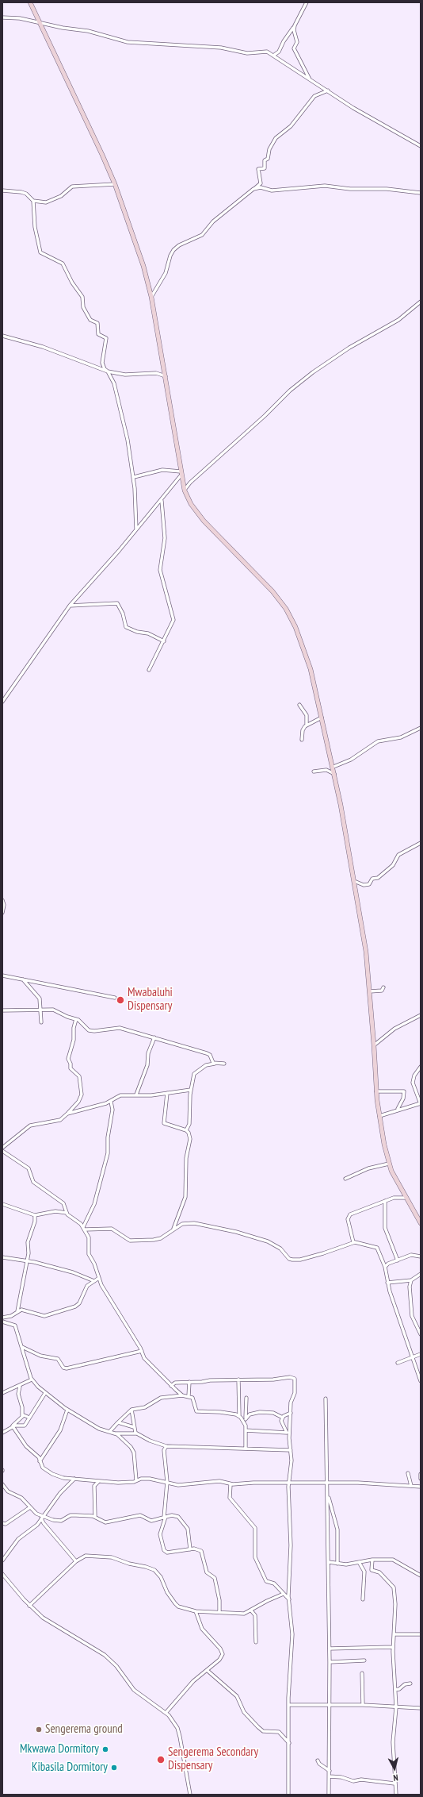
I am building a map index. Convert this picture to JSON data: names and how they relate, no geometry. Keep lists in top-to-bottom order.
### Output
{
  "places": [
    "Mwabaluhi Dispensary",
    "Sengerema ground",
    "Mkwawa Dormitory",
    "Sengerema Secondary Dispensary",
    "Kibasila Dormitory"
  ],
  "north": "bottom"
}
